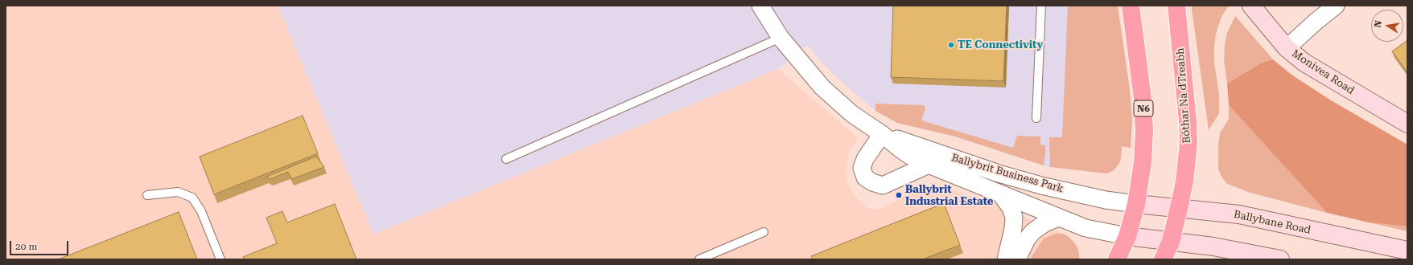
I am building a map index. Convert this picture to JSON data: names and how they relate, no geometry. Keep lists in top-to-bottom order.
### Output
{
  "streets": {
    "highway": ["Bóthar Na dTreabh", "N6"],
    "main road": ["Monivea Road", "Ballybane Road"],
    "street": ["Ballybrit Business Park"]
  },
  "crossings": [
    ["Bóthar Na dTreabh", "Ballybane Road"],
    ["N6", "Ballybrit Business Park"],
    ["N6", "Ballybane Road"],
    ["Ballybrit Business Park", "Ballybane Road"]
  ],
  "places": ["TE Connectivity", "Ballybrit Industrial Estate"],
  "scale_bar": "20 m",
  "north": "left"
}
